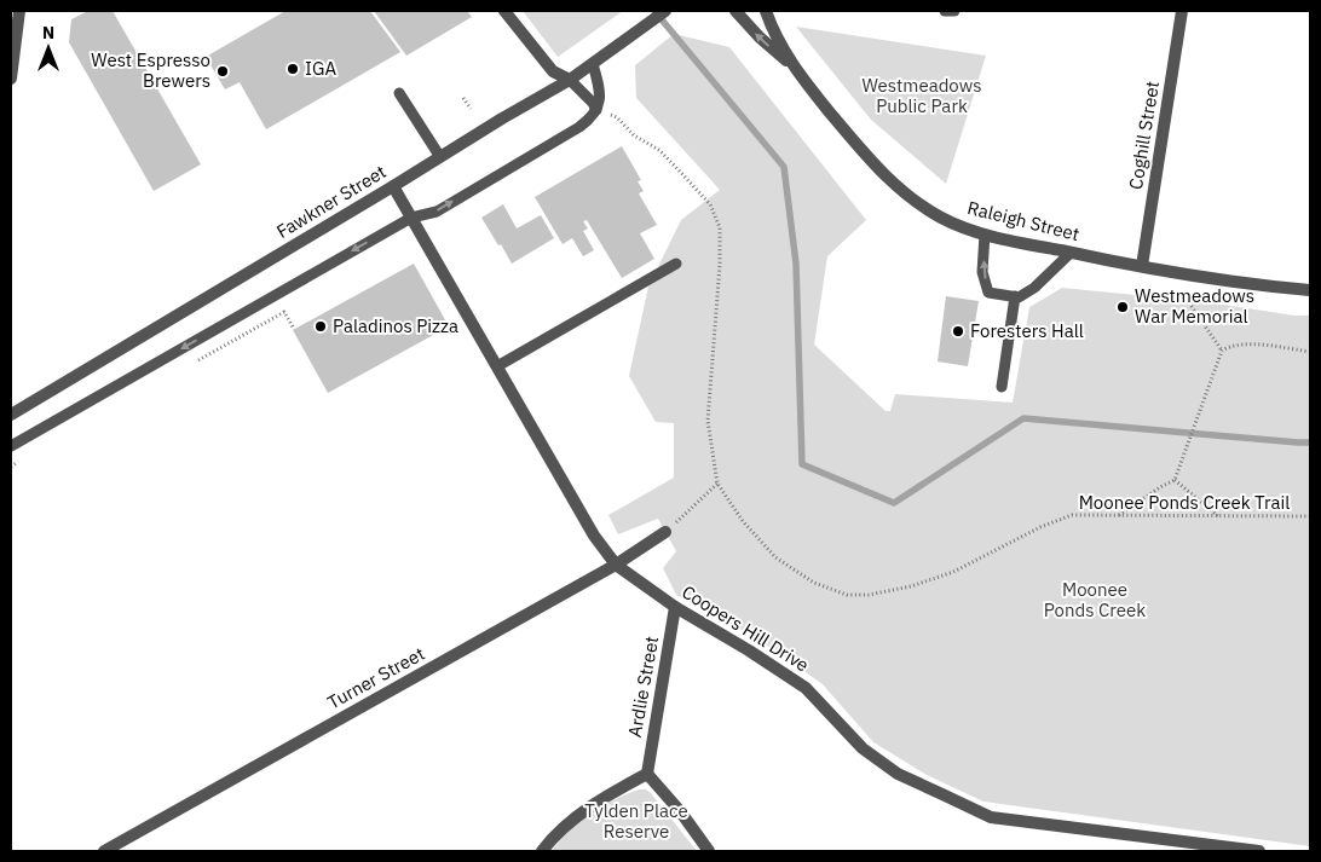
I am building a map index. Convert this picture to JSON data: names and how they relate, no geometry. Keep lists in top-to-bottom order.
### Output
{
  "streets": {
    "street": [
      "Coghill Street",
      "Fawkner Street",
      "Raleigh Street",
      "Coopers Hill Drive",
      "Turner Street",
      "Ardlie Street"
    ],
    "path": ["Moonee Ponds Creek Trail"]
  },
  "crossings": [
    ["Coghill Street", "Raleigh Street"],
    ["Fawkner Street", "Coopers Hill Drive"],
    ["Coopers Hill Drive", "Turner Street"],
    ["Coopers Hill Drive", "Ardlie Street"]
  ],
  "parks": ["Westmeadows Public Park", "Moonee Ponds Creek", "Tylden Place Reserve"],
  "places": [
    "IGA",
    "West Espresso Brewers",
    "Westmeadows War Memorial",
    "Paladinos Pizza",
    "Foresters Hall"
  ],
  "north": "top"
}
